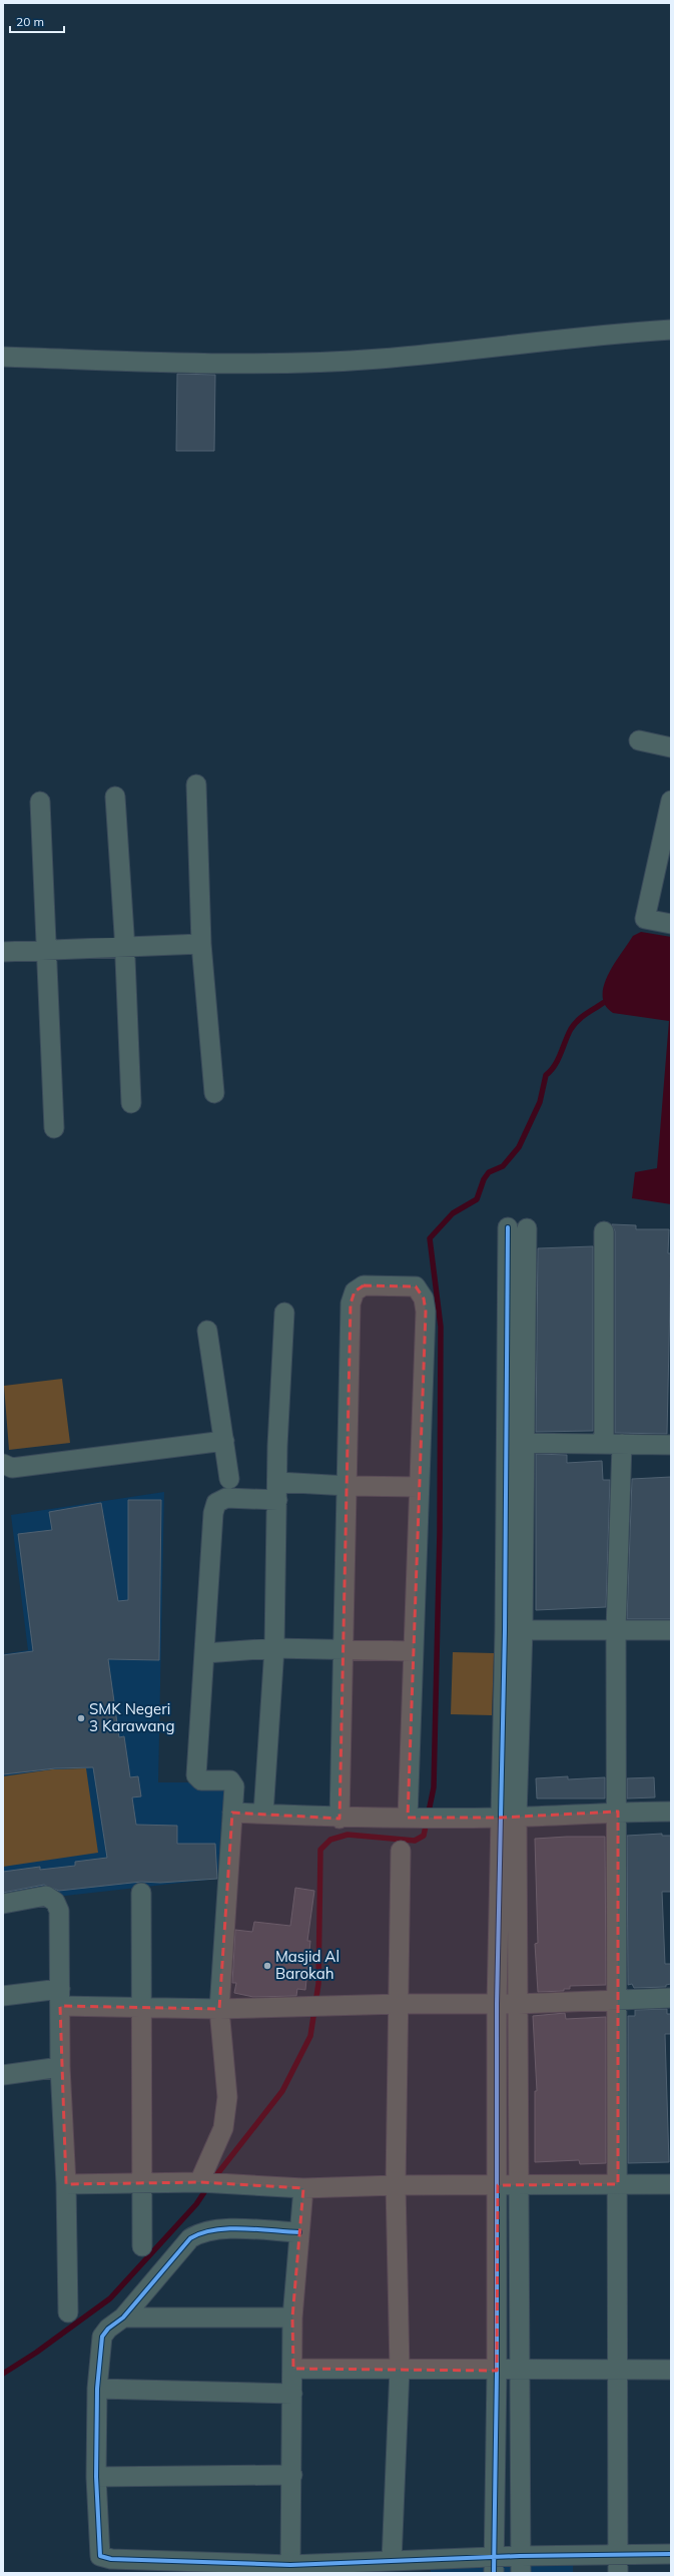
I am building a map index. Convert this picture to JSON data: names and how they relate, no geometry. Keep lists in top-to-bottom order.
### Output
{
  "places": ["SMK Negeri 3 Karawang", "Masjid Al Barokah"],
  "scale_bar": "20 m"
}
